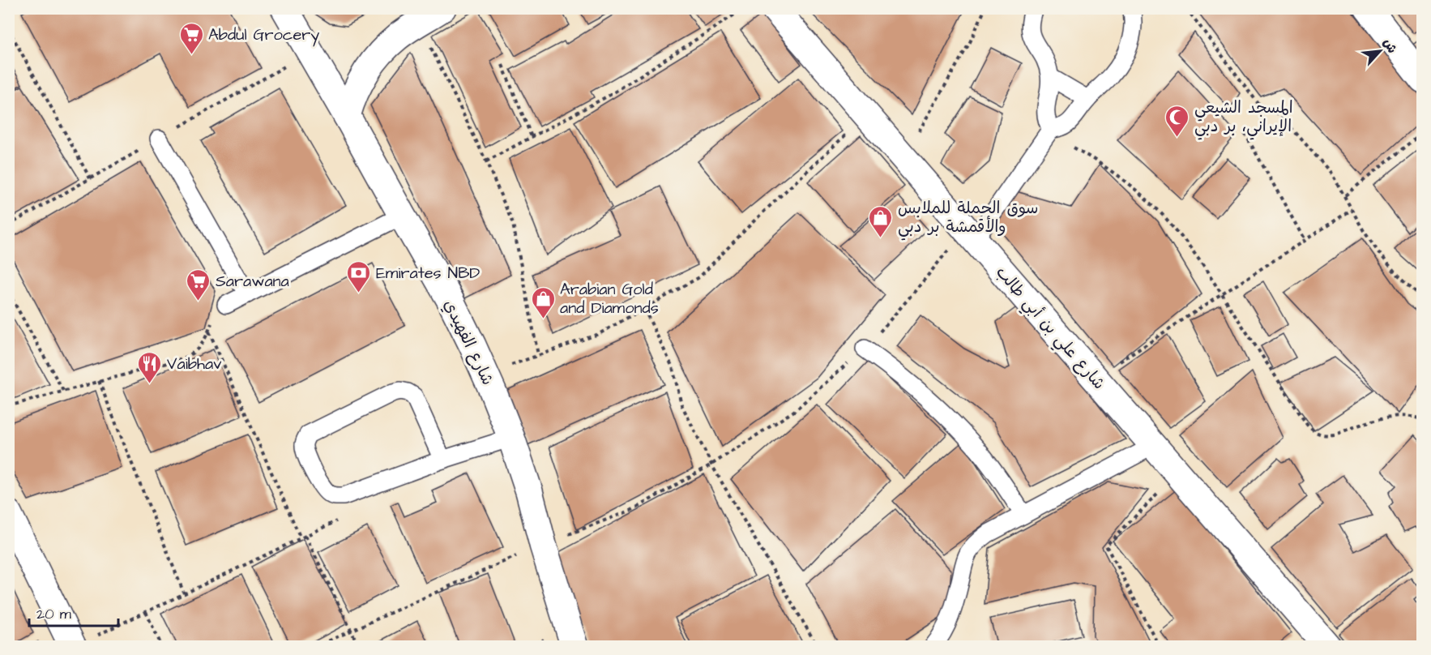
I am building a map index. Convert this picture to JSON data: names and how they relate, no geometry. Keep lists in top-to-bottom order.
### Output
{
  "streets": {
    "street": ["شارع علي بن أبي طالب", "شارع الفهيدي"]
  },
  "places": {
    "supermarket": ["Abdul Grocery", "Sarawana"],
    "mosque": ["المسجد الشيعي الإيراني، بر دبي"],
    "shop": ["سوق الجملة للملابس والأقمشة بر دبي", "Arabian Gold and Diamonds"],
    "bank": ["Emirates NBD"],
    "restaurant": ["Vaibhav"]
  },
  "scale_bar": "20 m",
  "north": "top right"
}
